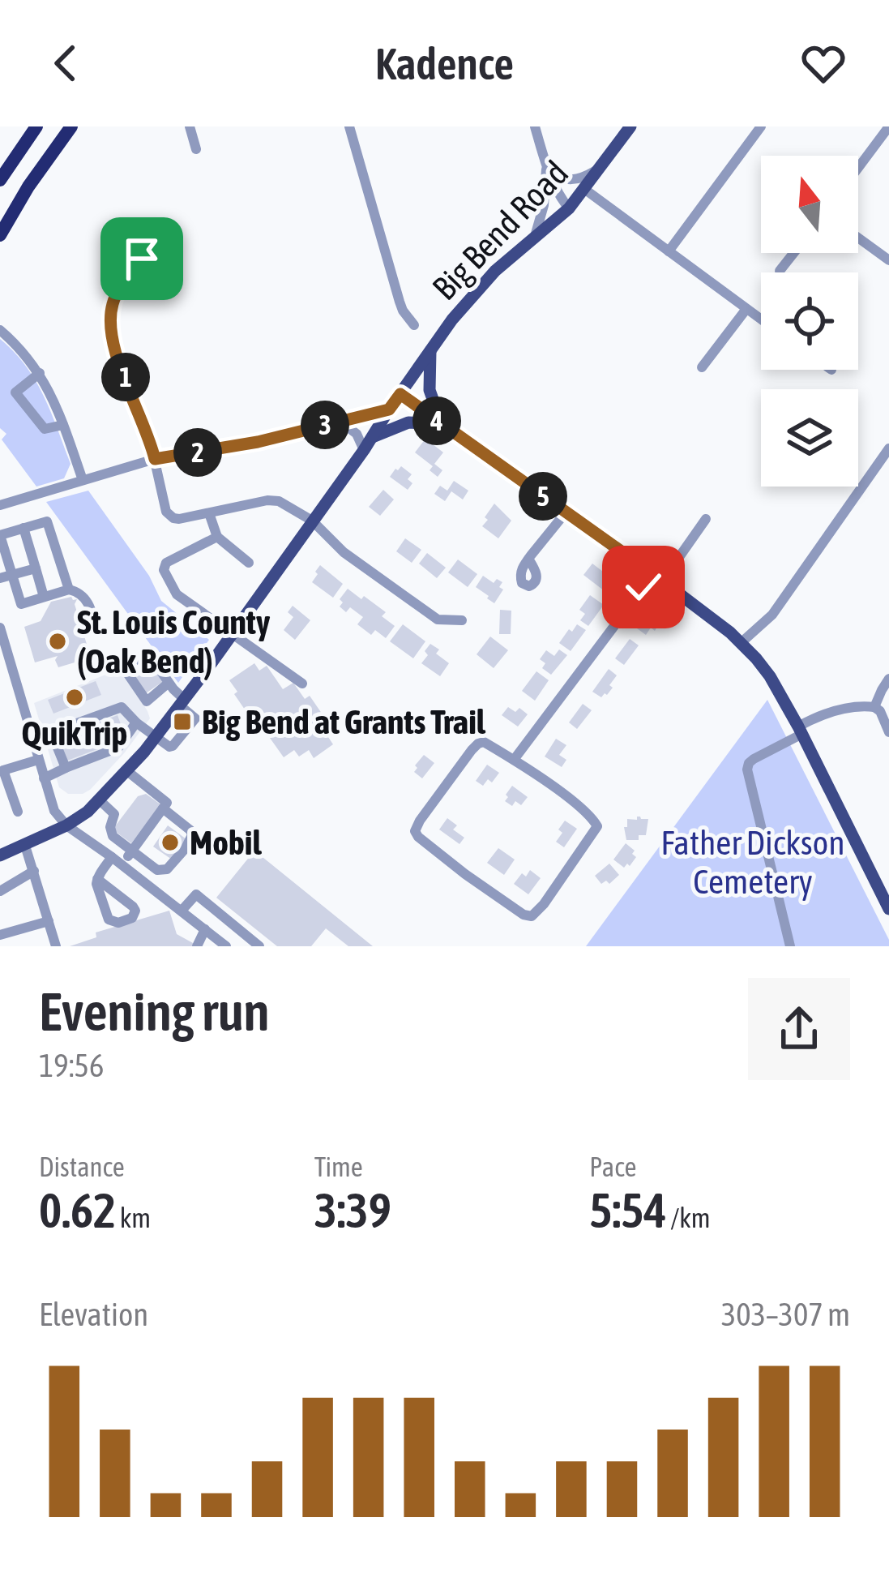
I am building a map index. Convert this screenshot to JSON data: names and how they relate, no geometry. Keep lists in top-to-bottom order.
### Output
{
  "streets": {
    "main road": ["Big Bend Road"]
  },
  "parks": ["Father Dickson Cemetery"],
  "places": {
    "other": ["St. Louis County (Oak Bend)", "QuikTrip", "Mobil"],
    "transit": ["Big Bend at Grants Trail"]
  },
  "north": "top",
  "page": {
    "header": "Kadence",
    "pins": [
      "1",
      "4",
      "3",
      "2",
      "5"
    ],
    "heading": ["Evening run", "19:56"],
    "stats": [
      ["Distance", "0.62 km"],
      ["Time", "3:39"],
      ["Pace", "5:54 /km"]
    ],
    "chart": ["Elevation", "303–307 m"]
  }
}
